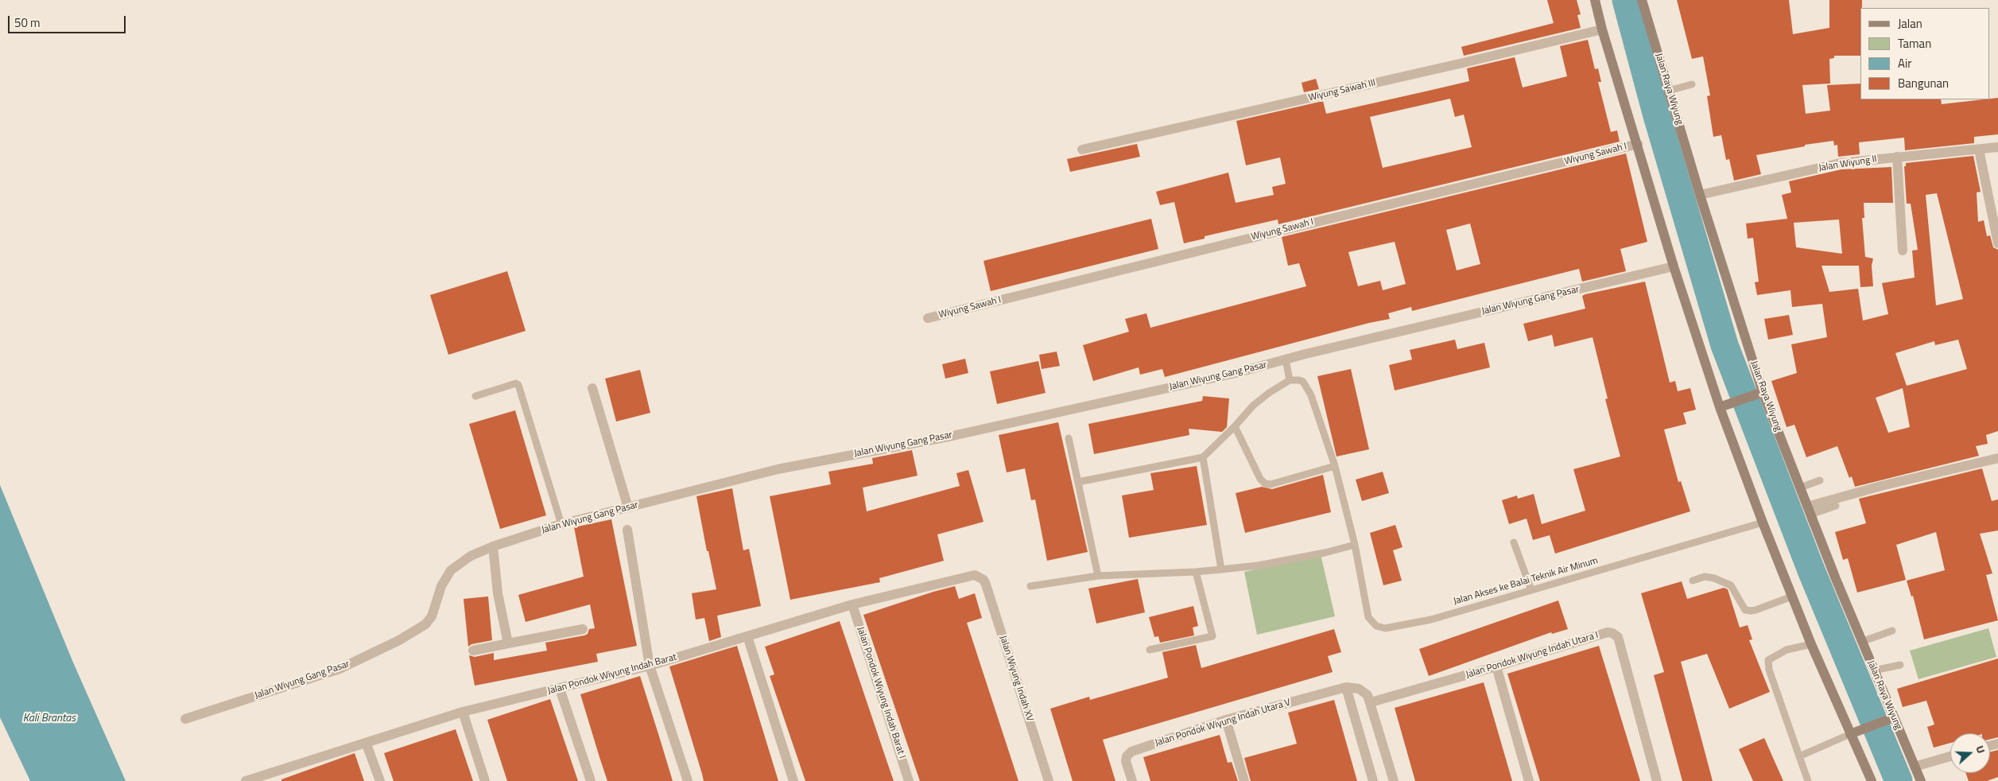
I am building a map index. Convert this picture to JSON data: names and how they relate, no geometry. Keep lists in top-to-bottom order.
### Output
{
  "streets": {
    "main road": ["Jalan Raya Wiyung"],
    "street": [
      "Wiyung Sawah III",
      "Wiyung Sawah I",
      "Jalan Wiyung II",
      "Jalan Wiyung Gang Pasar",
      "Jalan Pondok Wiyung Indah Utara I",
      "Jalan Pondok Wiyung Indah Barat",
      "Jalan Wiyung Indah XV",
      "Jalan Pondok Wiyung Indah Barat I",
      "Jalan Pondok Wiyung Indah Utara V"
    ],
    "lane": ["Jalan Akses ke Balai Teknik Air Minum"]
  },
  "crossings": [
    ["Jalan Raya Wiyung", "Jalan Wiyung II"],
    ["Jalan Pondok Wiyung Indah Barat", "Jalan Wiyung Indah XV"],
    ["Jalan Pondok Wiyung Indah Barat", "Jalan Pondok Wiyung Indah Barat I"]
  ],
  "water": ["Kali Brantas"],
  "legend": [
    "Jalan",
    "Taman",
    "Air",
    "Bangunan"
  ],
  "scale_bar": "50 m",
  "north": "right"
}
